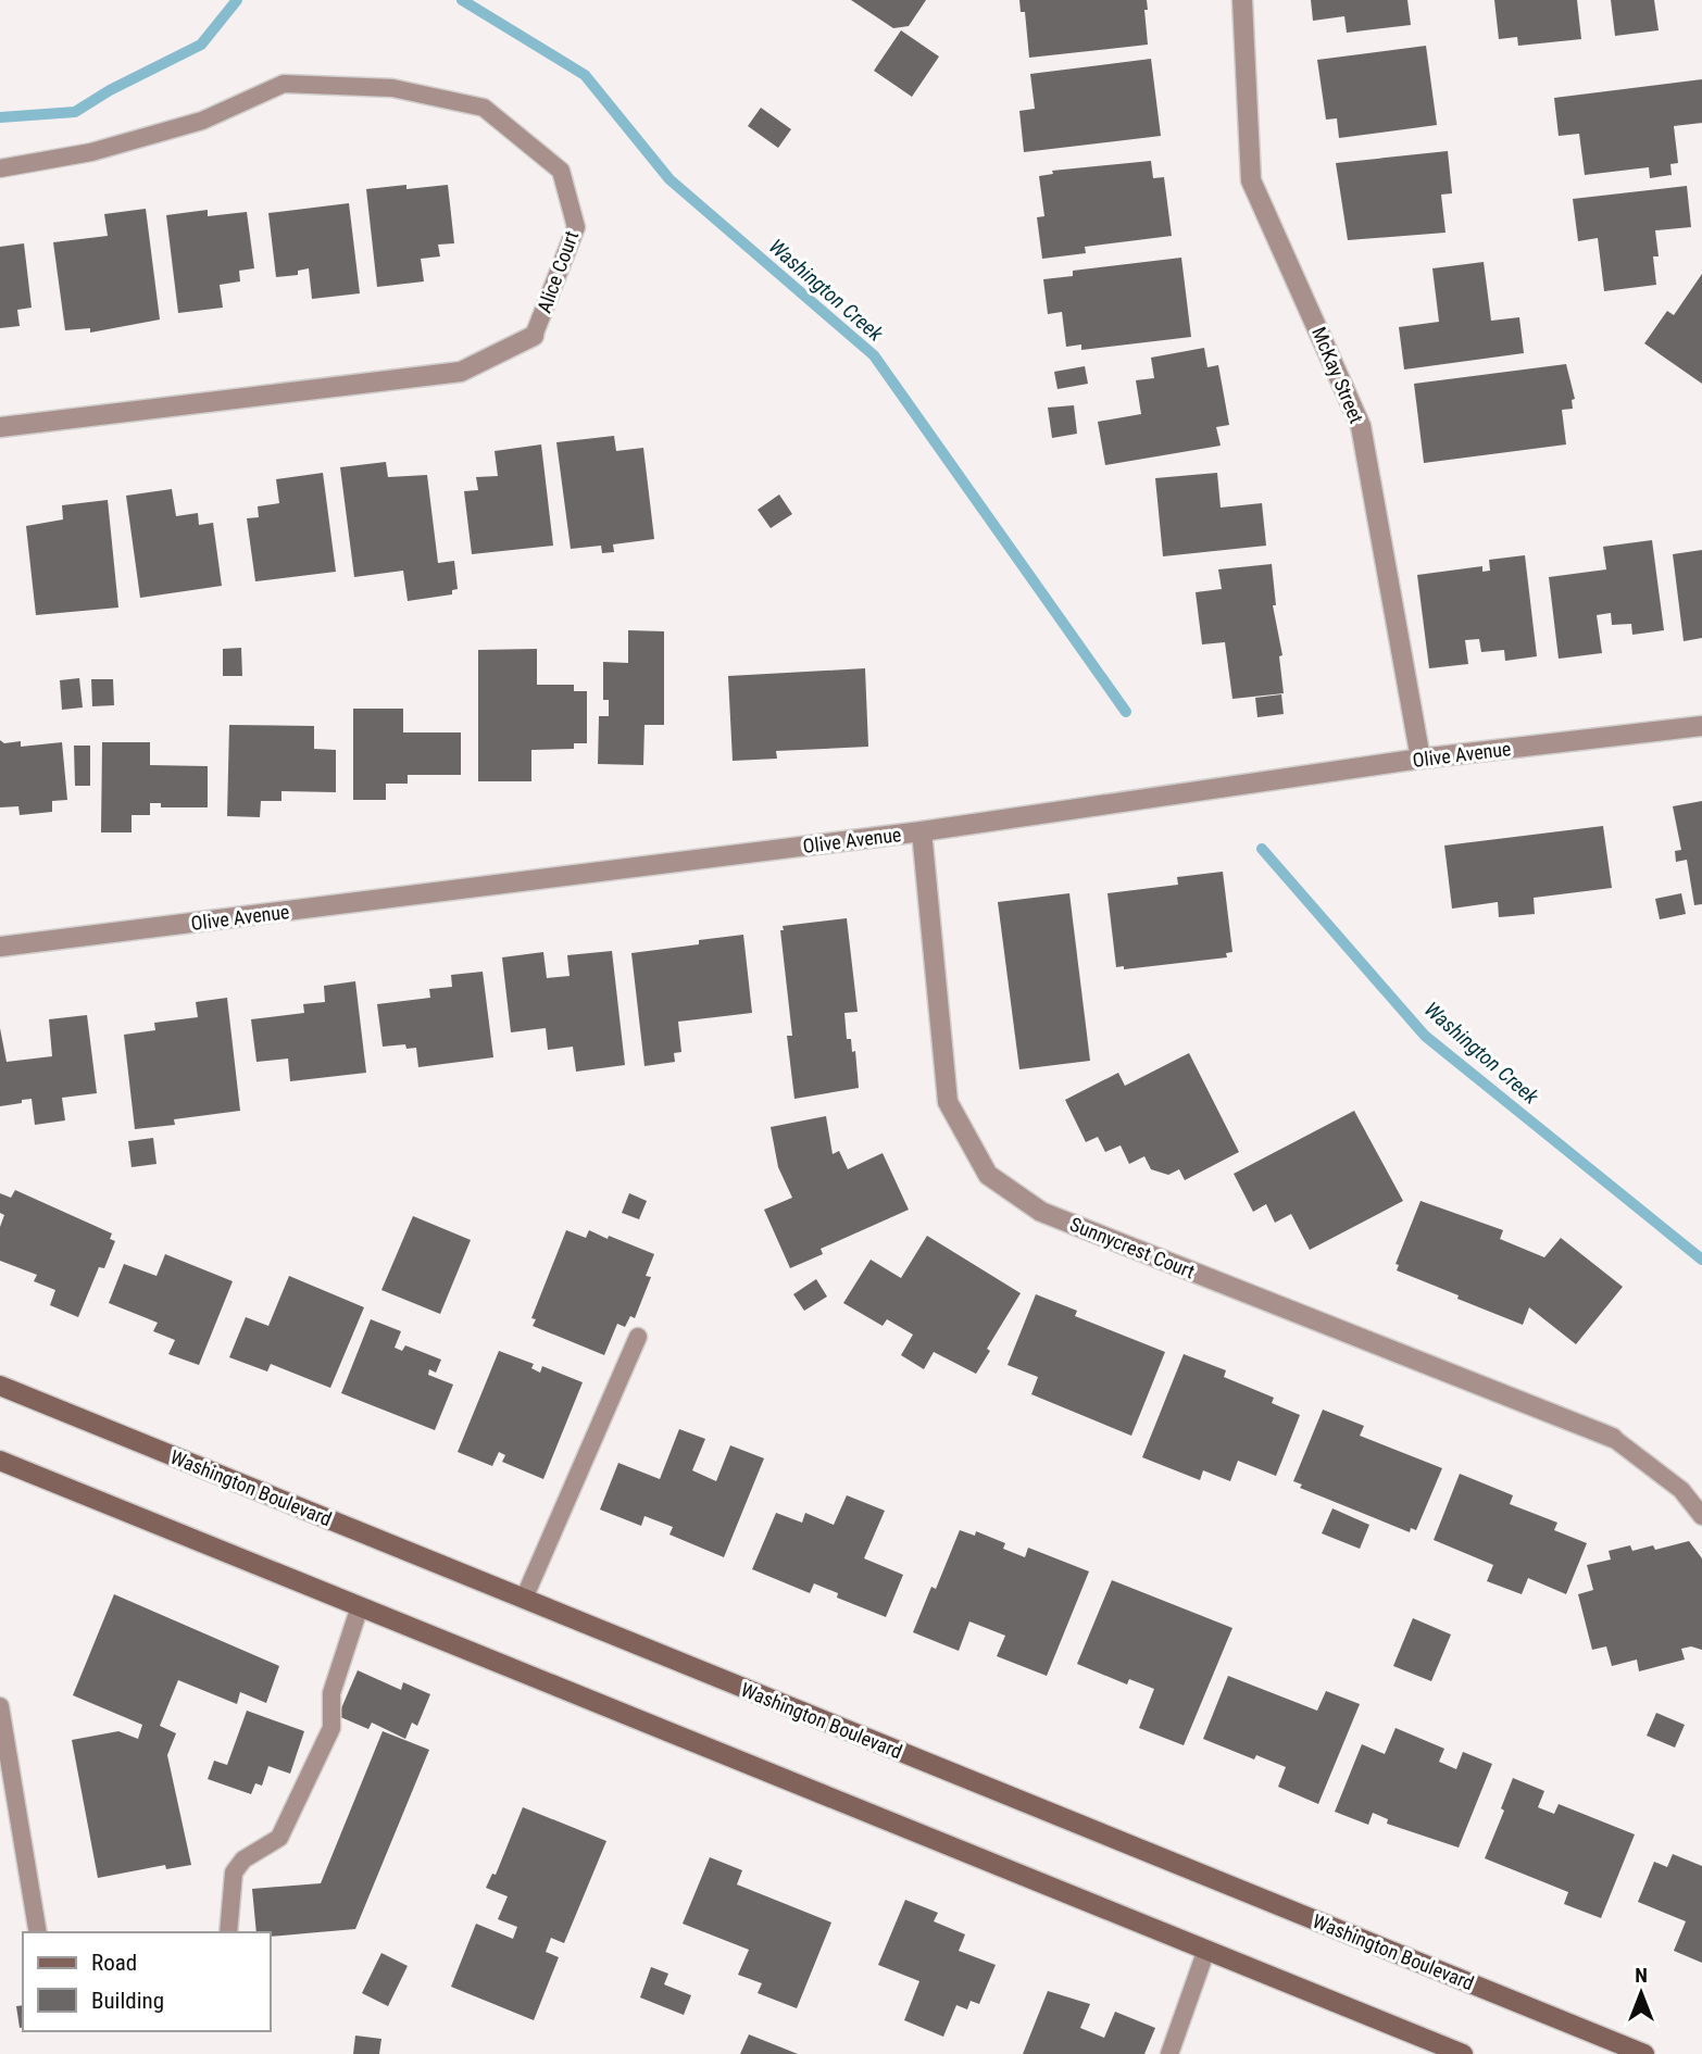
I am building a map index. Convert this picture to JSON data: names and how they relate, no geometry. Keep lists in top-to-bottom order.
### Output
{
  "streets": {
    "main road": ["Washington Boulevard"],
    "street": [
      "Alice Court",
      "McKay Street",
      "Olive Avenue",
      "Sunnycrest Court"
    ]
  },
  "crossings": [
    ["McKay Street", "Olive Avenue"],
    ["Olive Avenue", "Sunnycrest Court"]
  ],
  "water": ["Washington Creek"],
  "legend": ["Road", "Building"],
  "north": "top"
}
